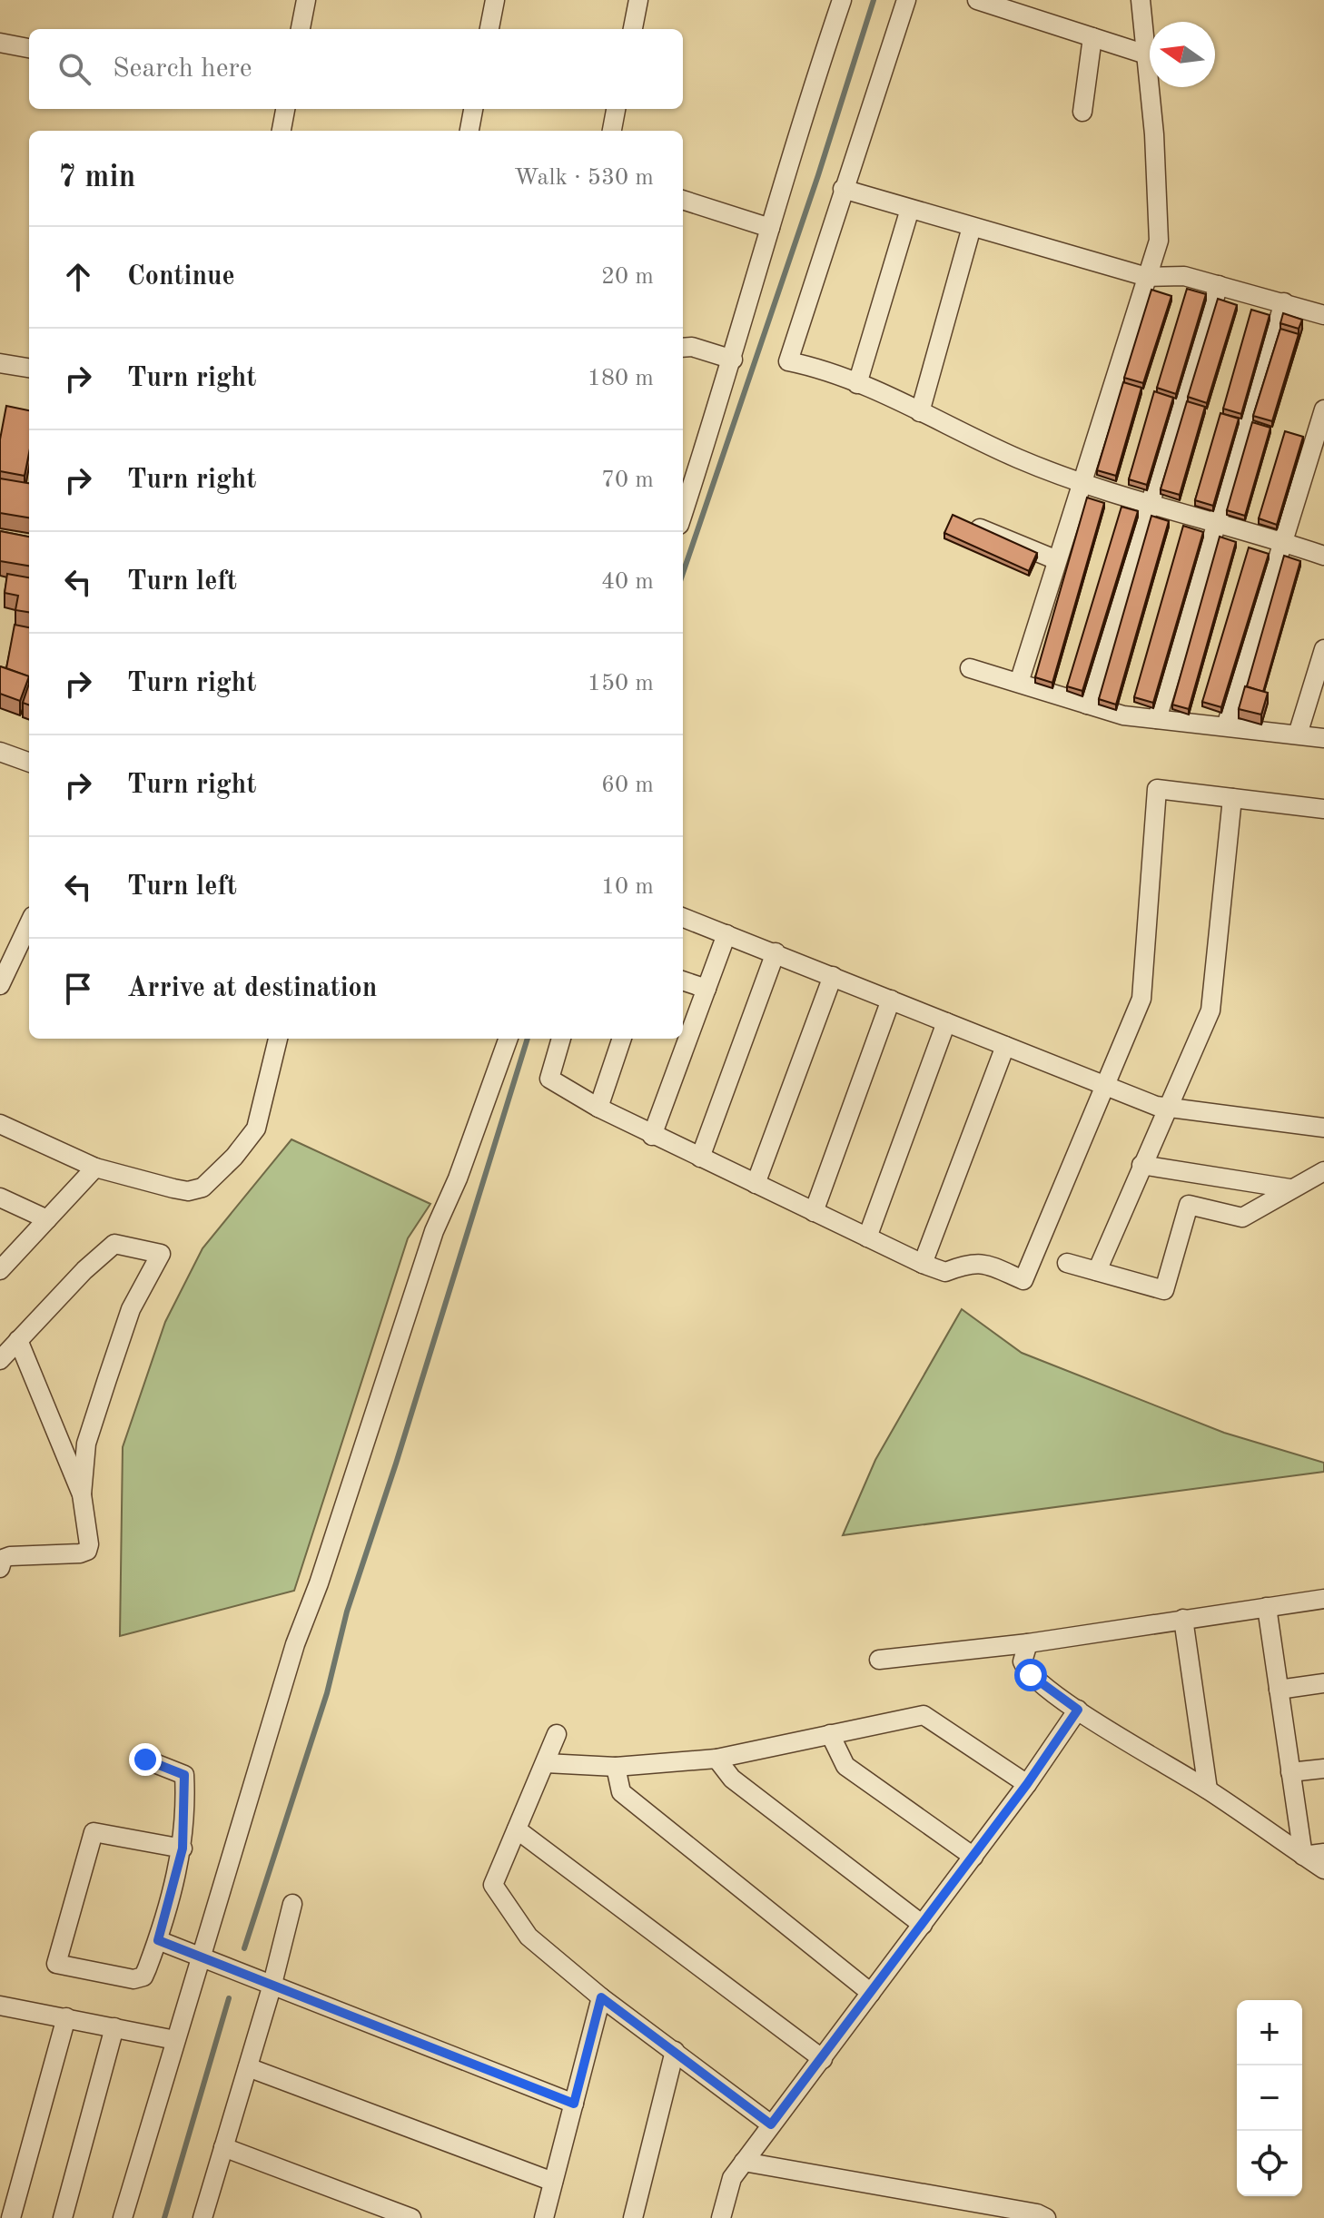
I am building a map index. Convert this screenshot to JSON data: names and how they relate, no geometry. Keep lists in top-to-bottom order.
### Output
{
  "north": "left",
  "page": {
    "search": "Search here",
    "heading": ["7 min", "Walk · 530 m"],
    "list": [
      ["Continue", "20 m"],
      ["Turn right", "180 m"],
      ["Turn right", "70 m"],
      ["Turn left", "40 m"],
      ["Turn right", "150 m"],
      ["Turn right", "60 m"],
      ["Turn left", "10 m"],
      "Arrive at destination"
    ],
    "map_buttons": ["+", "−"]
  }
}
